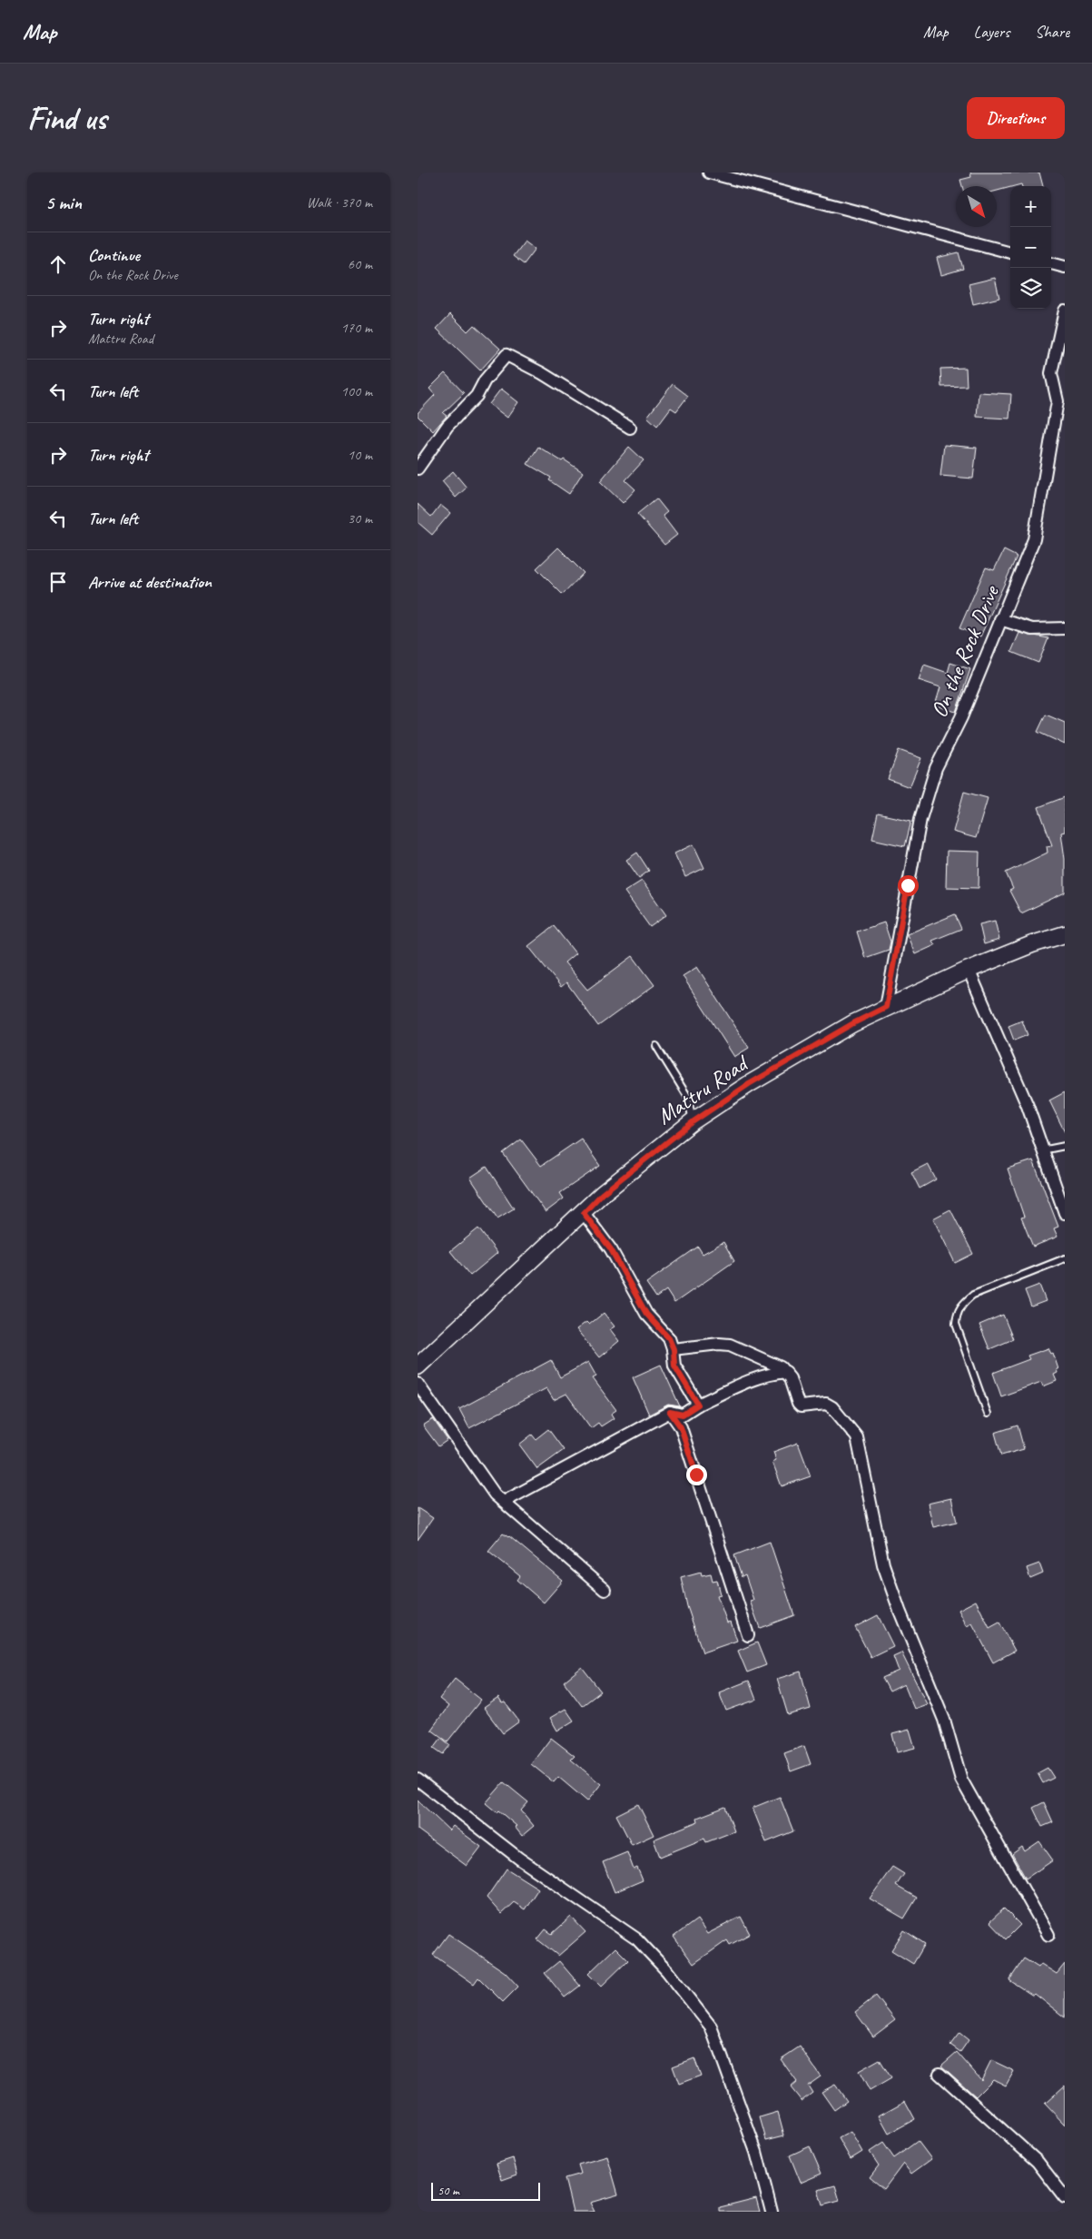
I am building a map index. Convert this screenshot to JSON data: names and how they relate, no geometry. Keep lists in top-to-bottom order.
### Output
{
  "streets": {
    "main road": ["Mattru Road"],
    "street": ["On the Rock Drive"]
  },
  "crossings": [
    ["On the Rock Drive", "Mattru Road"]
  ],
  "scale_bar": "50 m",
  "north": "bottom right",
  "page": {
    "header": "Map",
    "nav": ["Map", "Layers", "Share"],
    "buttons": "Directions",
    "title": "Find us",
    "heading": ["5 min", "Walk · 370 m"],
    "map_buttons": ["+", "−"],
    "list": [
      ["Continue", "On the Rock Drive", "60 m"],
      ["Turn right", "Mattru Road", "170 m"],
      ["Turn left", "100 m"],
      ["Turn right", "10 m"],
      ["Turn left", "30 m"],
      "Arrive at destination"
    ],
    "scale": "50 m"
  }
}
